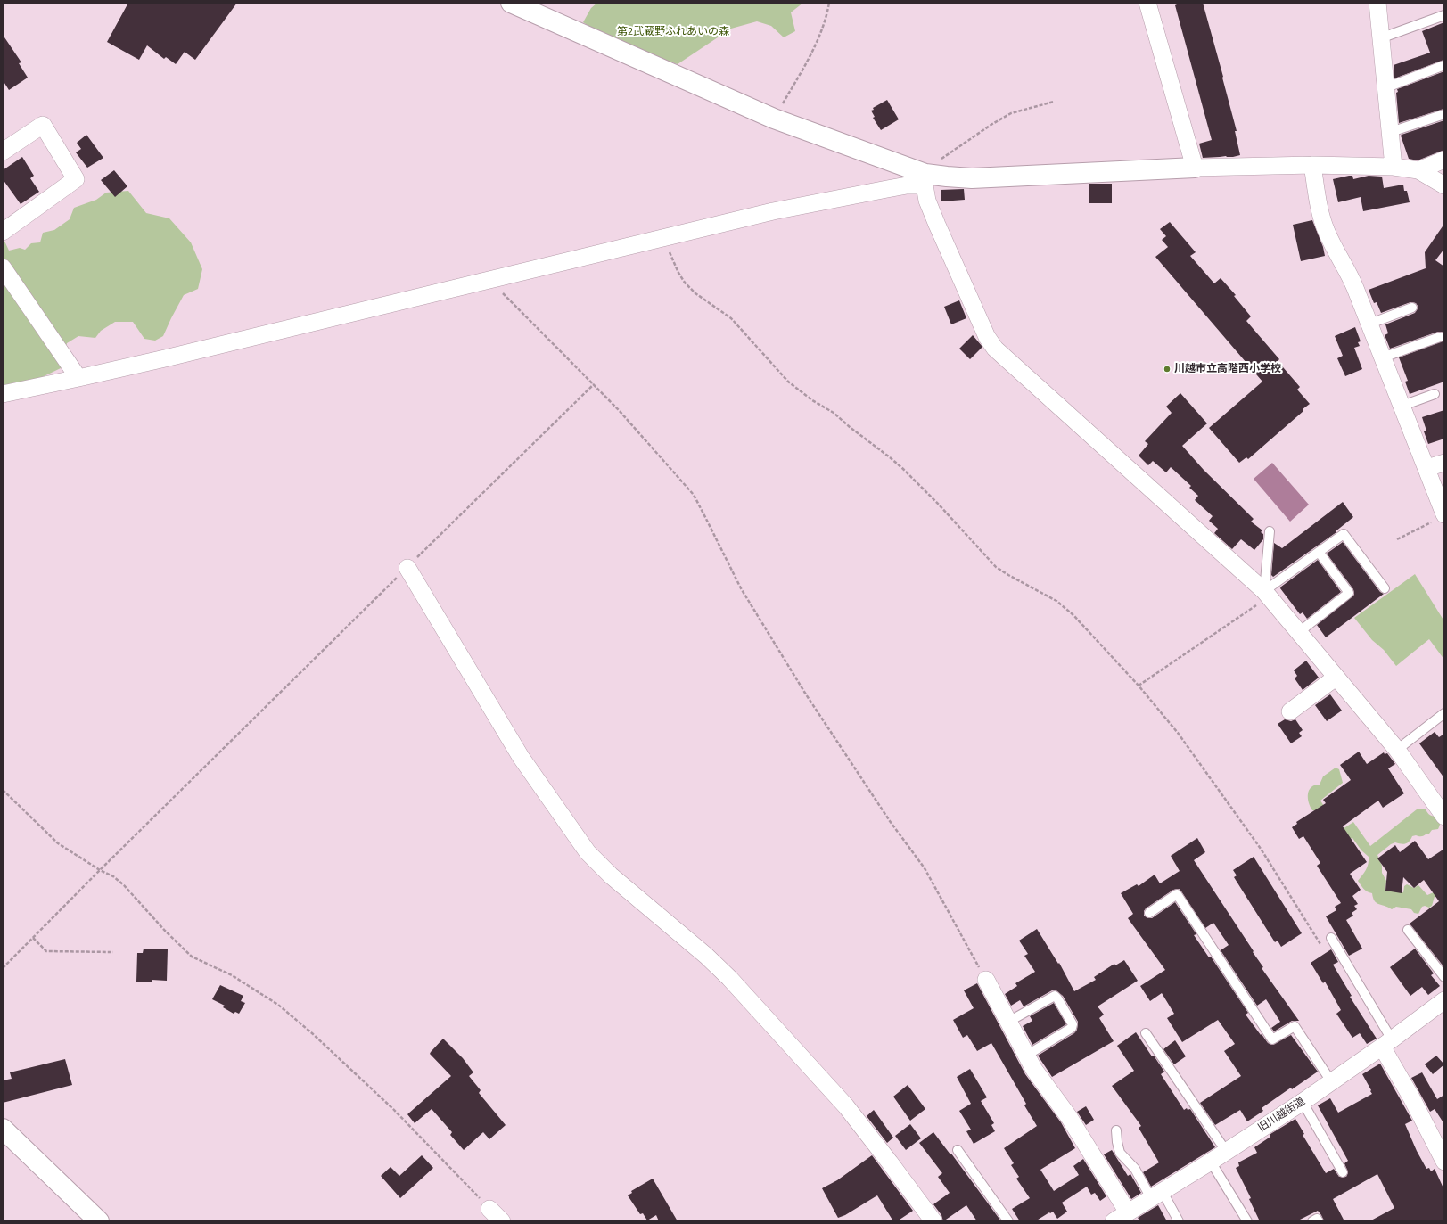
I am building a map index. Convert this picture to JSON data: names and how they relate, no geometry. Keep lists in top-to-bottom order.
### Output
{
  "streets": {
    "street": ["旧川越街道"]
  },
  "parks": ["第2武蔵野ふれあいの森"],
  "places": ["川越市立高階西小学校"]
}
